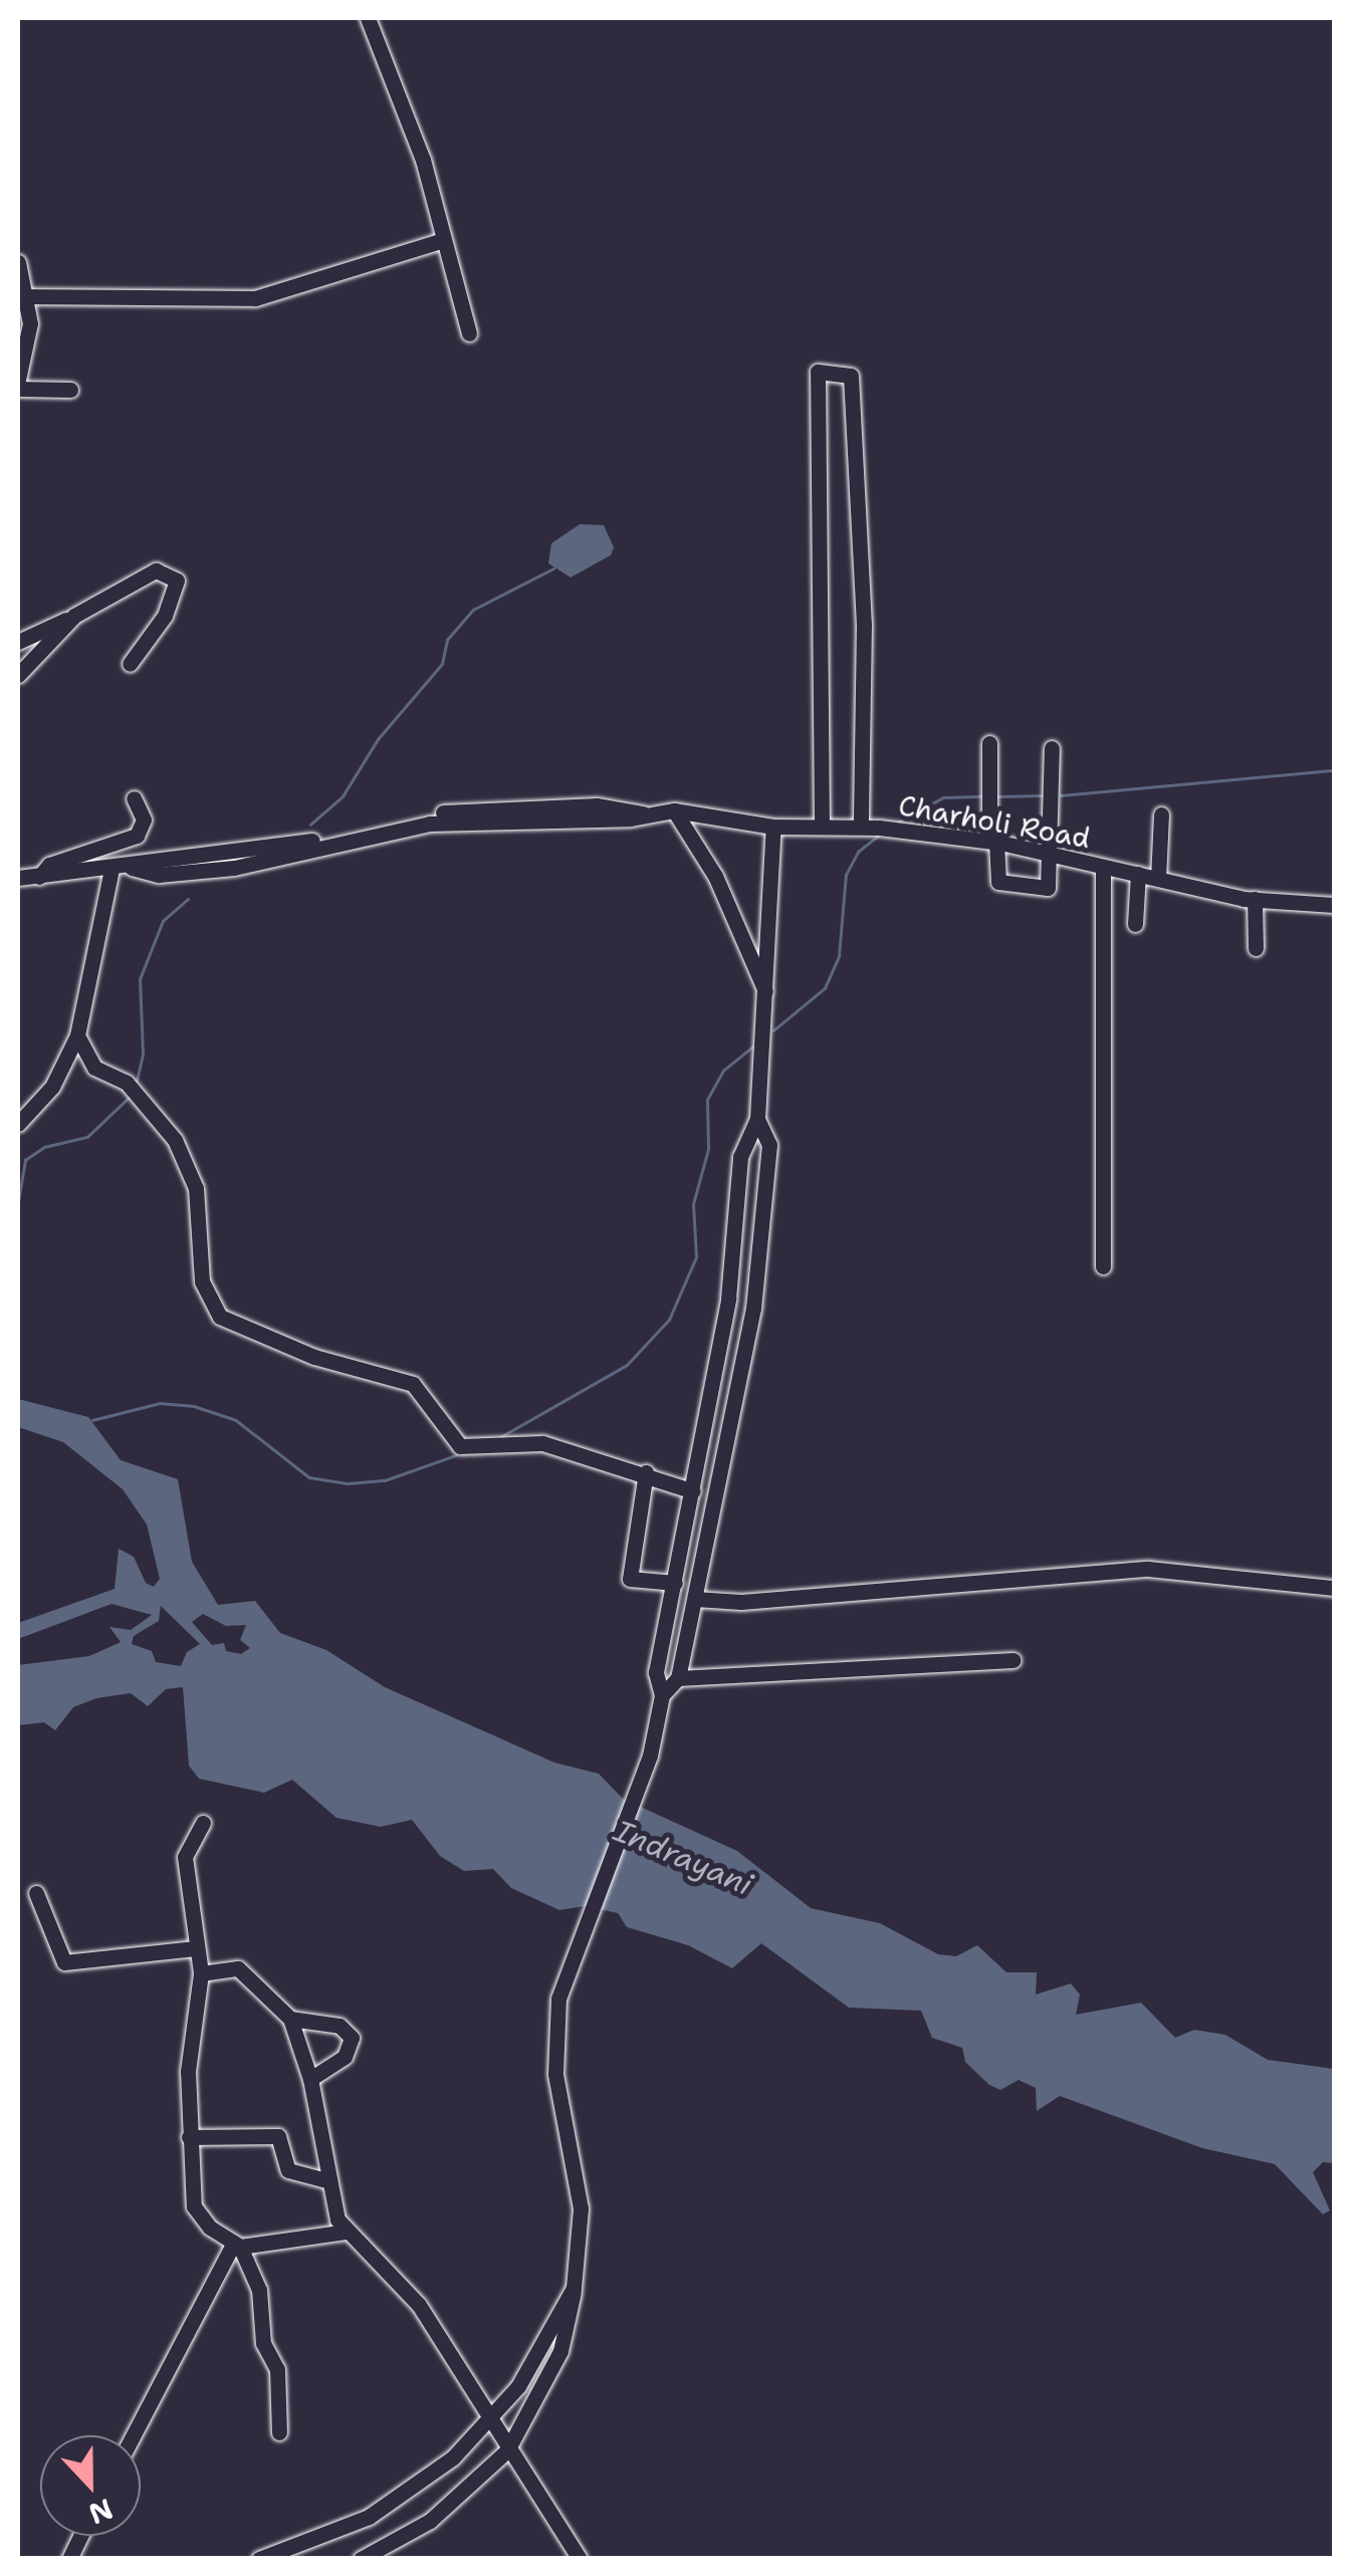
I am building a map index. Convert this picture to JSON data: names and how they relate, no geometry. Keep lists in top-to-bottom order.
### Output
{
  "streets": {
    "street": ["Charholi Road"]
  },
  "water": ["Indrayani"],
  "north": "bottom"
}
